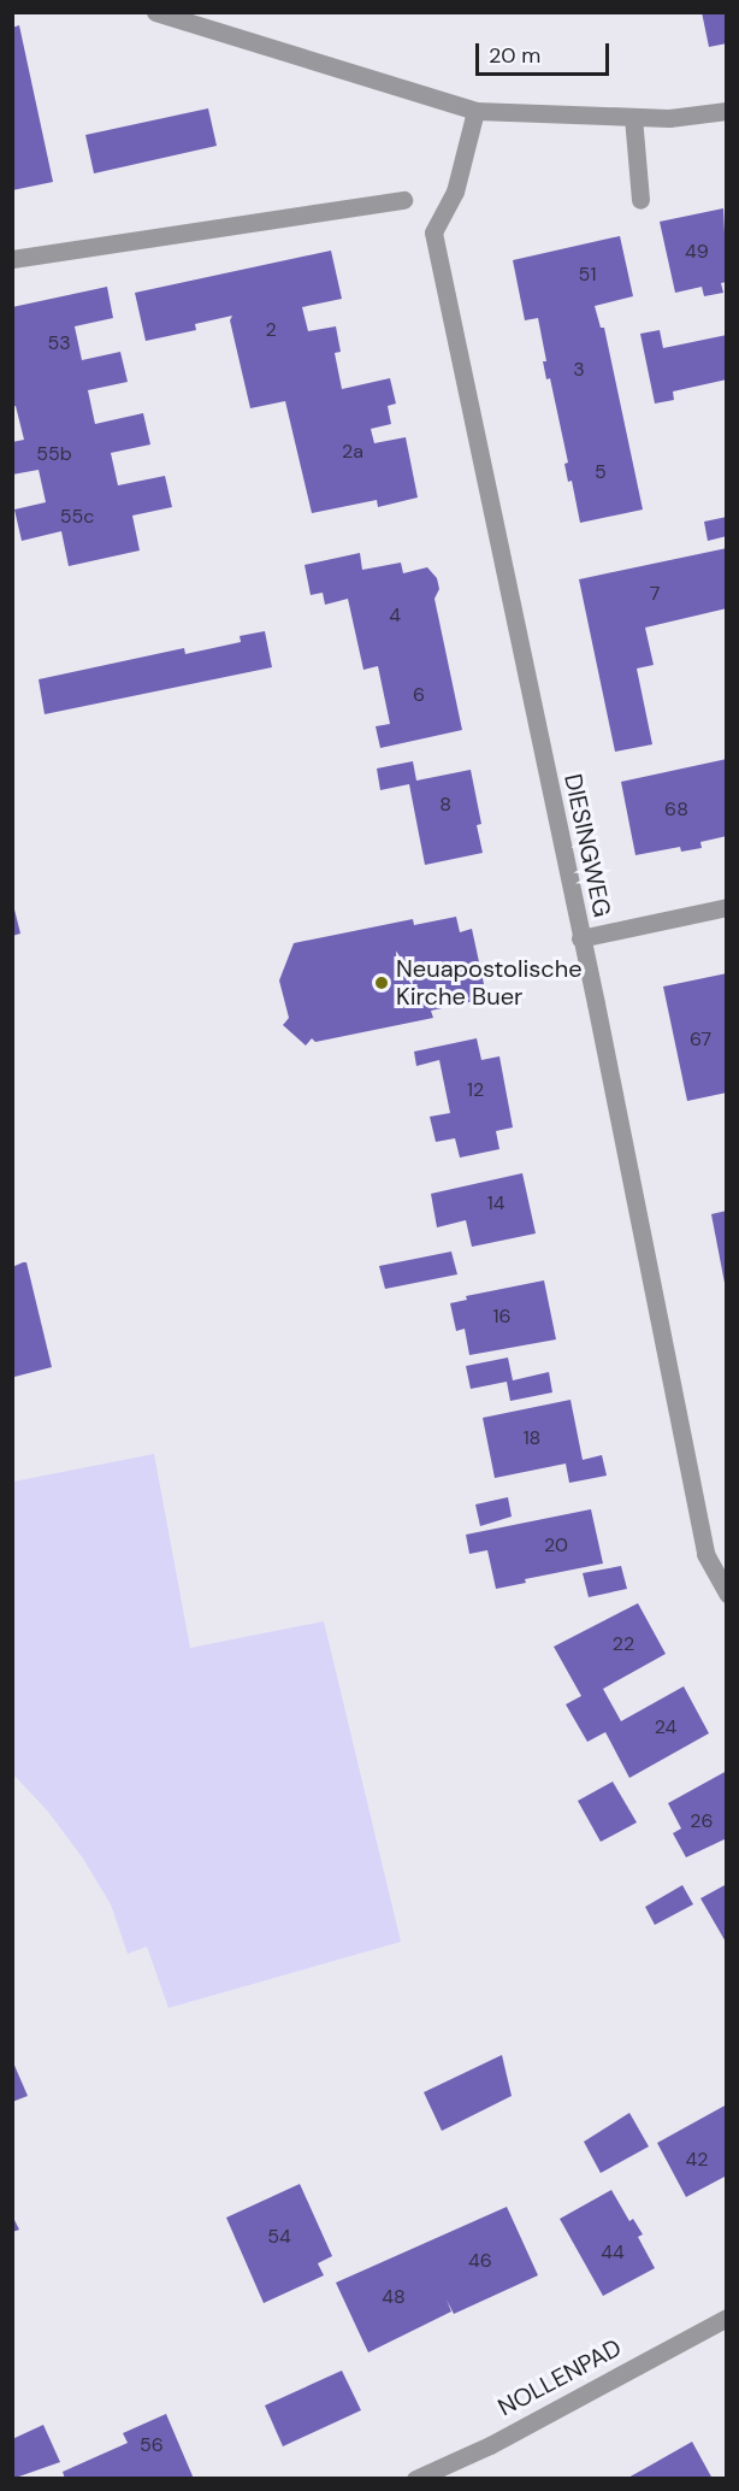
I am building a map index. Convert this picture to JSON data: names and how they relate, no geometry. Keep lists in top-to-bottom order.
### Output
{
  "streets": {
    "street": ["DIESINGWEG", "NOLLENPAD"]
  },
  "places": ["Neuapostolische Kirche Buer"],
  "house_numbers": [
    "49",
    "51",
    "2",
    "53",
    "3",
    "2a",
    "55b",
    "5",
    "55c",
    "7",
    "4",
    "6",
    "8",
    "68",
    "67",
    "12",
    "14",
    "16",
    "18",
    "20",
    "22",
    "24",
    "26",
    "42",
    "54",
    "44",
    "46",
    "48",
    "56"
  ],
  "scale_bar": "20 m"
}
